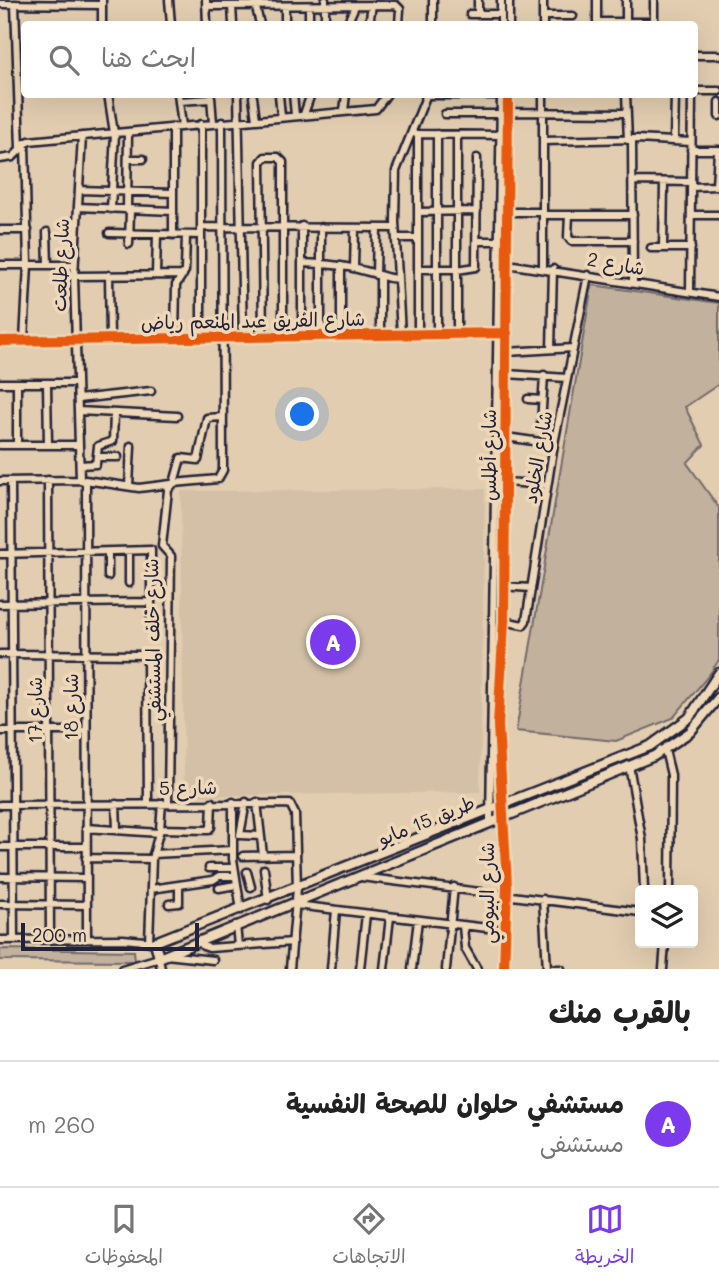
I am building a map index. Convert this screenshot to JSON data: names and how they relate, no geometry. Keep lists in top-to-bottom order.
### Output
{
  "streets": {
    "main road": ["طريق 15 مايو"],
    "street": [
      "شارع 2",
      "شارع طلعت",
      "شارع الفريق عبد المنعم رياض",
      "شارع أطلس",
      "شارع الخلود",
      "شارع خلف المستشفي",
      "شارع 18",
      "شارع 17",
      "شارع 5",
      "شارع البيومي"
    ]
  },
  "crossings": [
    ["شارع 2", "شارع أطلس"],
    ["شارع 2", "شارع الخلود"],
    ["شارع طلعت", "شارع الفريق عبد المنعم رياض"],
    ["شارع طلعت", "شارع 18"],
    ["شارع الفريق عبد المنعم رياض", "شارع أطلس"],
    ["شارع أطلس", "شارع الخلود"],
    ["شارع أطلس", "طريق 15 مايو"],
    ["شارع أطلس", "شارع البيومي"],
    ["شارع خلف المستشفي", "شارع 5"],
    ["شارع خلف المستشفي", "طريق 15 مايو"],
    ["شارع 18", "شارع 5"],
    ["شارع 17", "شارع 5"],
    ["شارع 5", "طريق 15 مايو"],
    ["طريق 15 مايو", "شارع البيومي"]
  ],
  "scale_bar": "200 m",
  "page": {
    "search": "ابحث هنا",
    "pins": "A",
    "scale": "200 m",
    "heading": "بالقرب منك",
    "list": [
      {
        "mark": "A",
        "name": "مستشفي حلوان للصحة النفسية",
        "note": "مستشفى",
        "value": "260 m"
      }
    ],
    "nav": ["الخريطة", "الاتجاهات", "المحفوظات"]
  }
}
